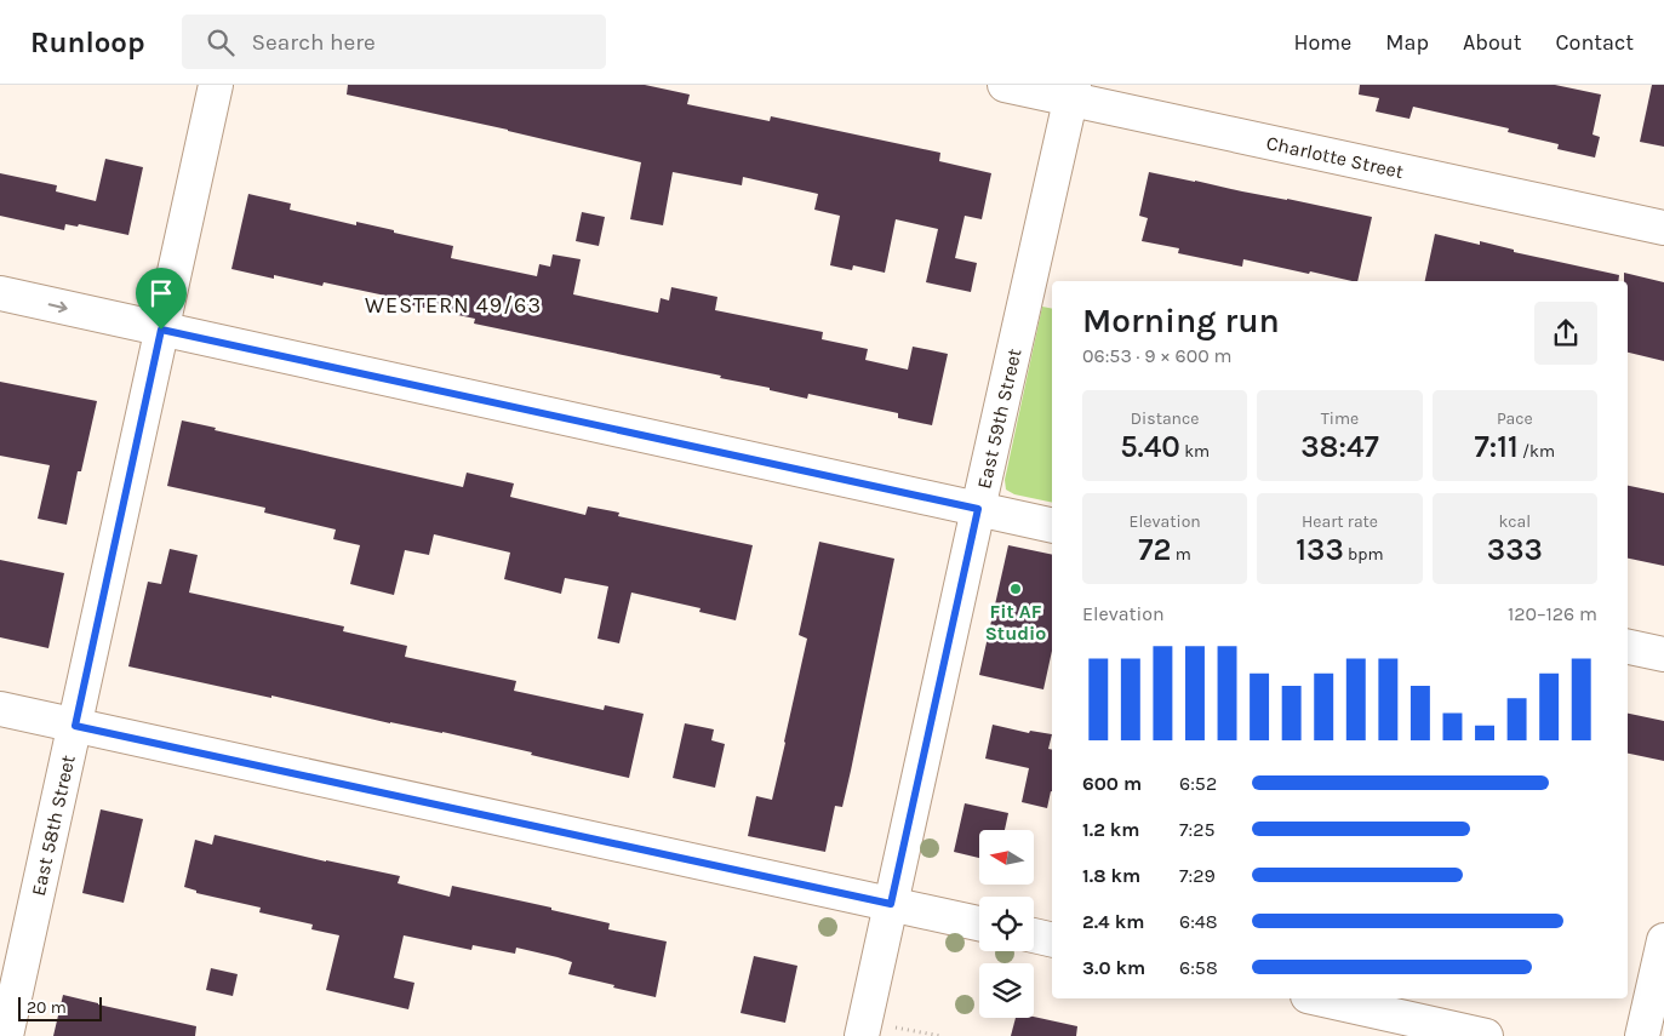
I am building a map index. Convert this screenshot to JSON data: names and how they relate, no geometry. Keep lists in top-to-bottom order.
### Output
{
  "streets": {
    "street": ["Charlotte Street", "East 59th Street", "East 58th Street"]
  },
  "crossings": [
    ["Charlotte Street", "East 59th Street"]
  ],
  "districts": ["WESTERN 49/63"],
  "places": ["Fit AF Studio"],
  "scale_bar": "20 m",
  "north": "left",
  "page": {
    "header": "Runloop",
    "search": "Search here",
    "nav": [
      "Home",
      "Map",
      "About",
      "Contact"
    ],
    "heading": ["Morning run", "06:53 · 9 × 600 m"],
    "stats": [
      ["Distance", "5.40 km"],
      ["Time", "38:47"],
      ["Pace", "7:11 /km"],
      ["Elevation", "72 m"],
      ["Heart rate", "133 bpm"],
      ["kcal", "333"]
    ],
    "chart": ["Elevation", "120–126 m"],
    "list": [
      {
        "name": "600 m",
        "note": "6:52"
      },
      {
        "name": "1.2 km",
        "note": "7:25"
      },
      {
        "name": "1.8 km",
        "note": "7:29"
      },
      {
        "name": "2.4 km",
        "note": "6:48"
      },
      {
        "name": "3.0 km",
        "note": "6:58"
      }
    ],
    "scale": "20 m"
  }
}
